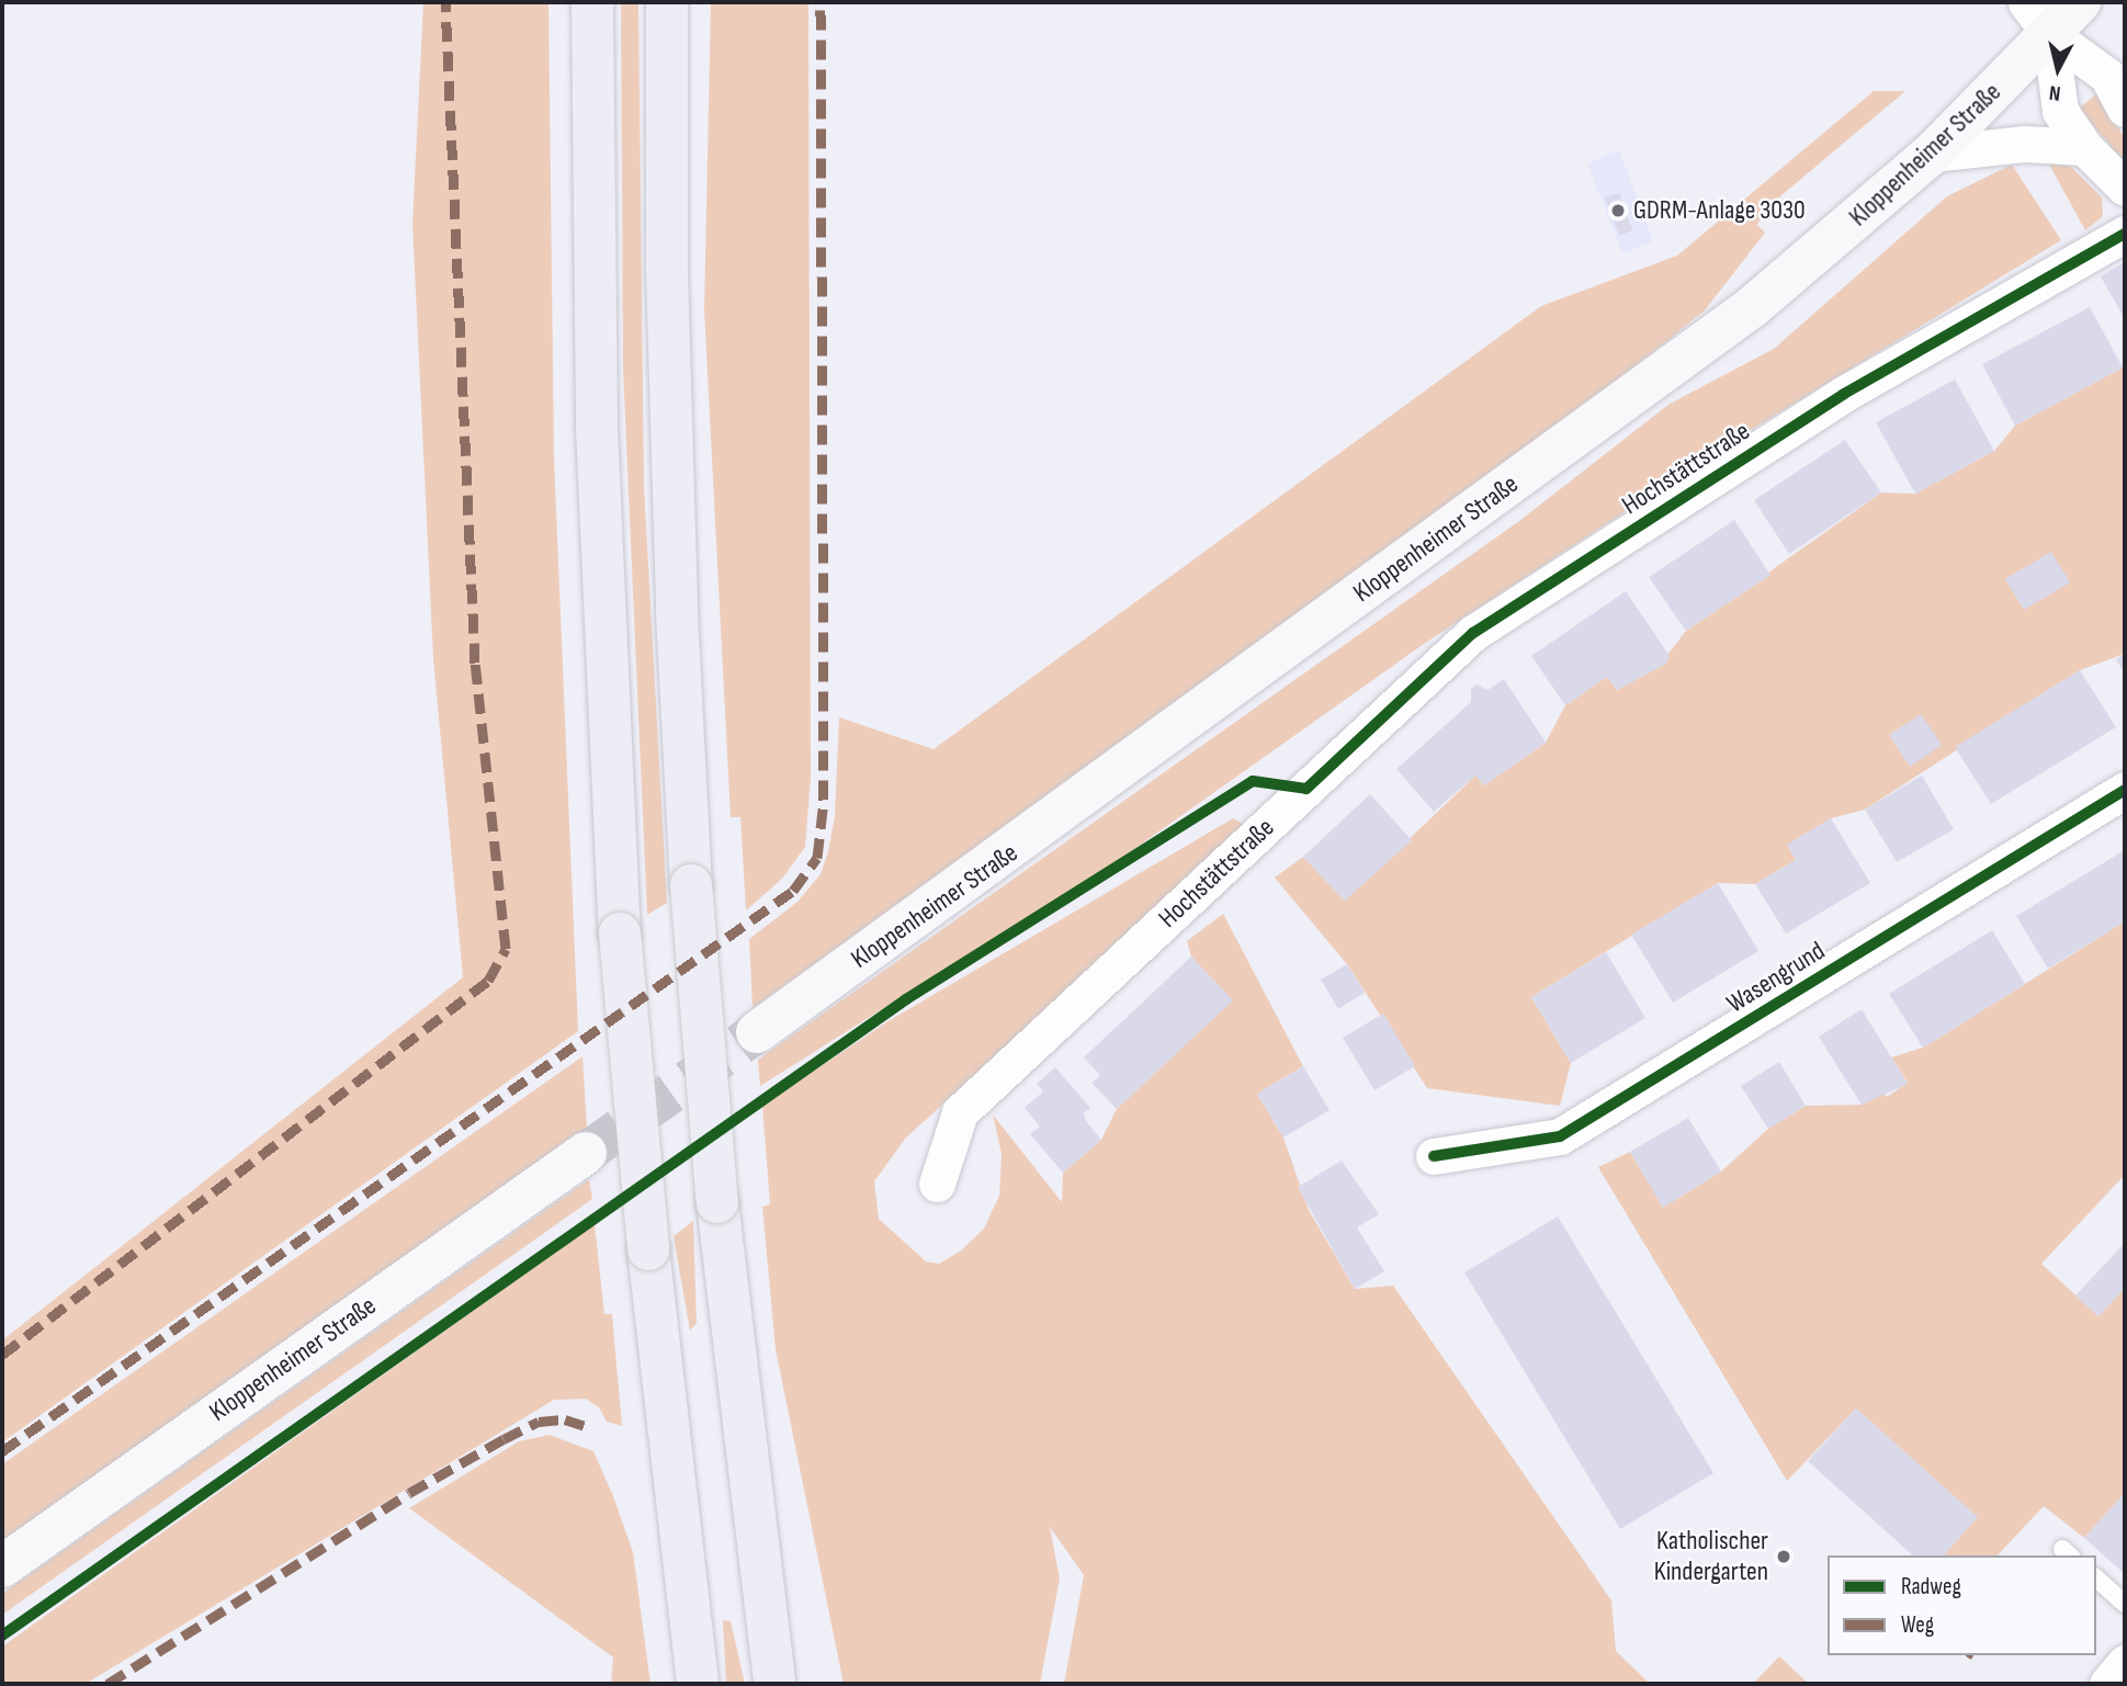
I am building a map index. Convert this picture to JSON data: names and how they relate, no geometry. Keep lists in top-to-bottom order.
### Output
{
  "streets": {
    "main road": ["Kloppenheimer Straße"],
    "street": ["Hochstättstraße", "Wasengrund"]
  },
  "places": ["GDRM-Anlage 3030", "Katholischer Kindergarten"],
  "legend": ["Radweg", "Weg"],
  "north": "bottom"
}
